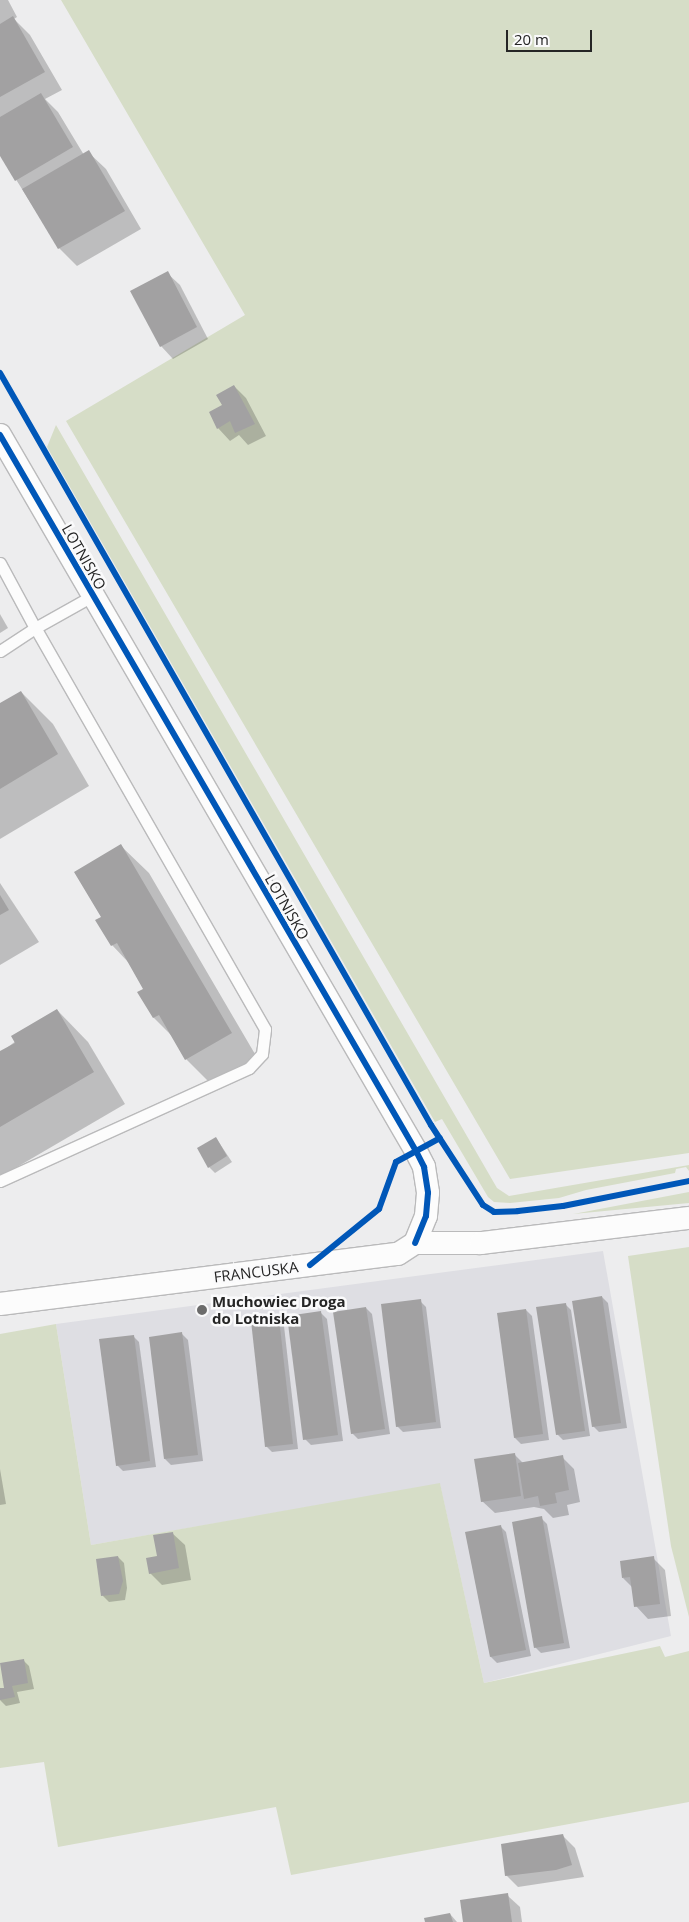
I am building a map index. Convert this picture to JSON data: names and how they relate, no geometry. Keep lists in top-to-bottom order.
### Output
{
  "streets": {
    "street": ["LOTNISKO", "FRANCUSKA"]
  },
  "crossings": [
    ["LOTNISKO", "FRANCUSKA"]
  ],
  "places": ["Muchowiec Droga do Lotniska"],
  "scale_bar": "20 m"
}
